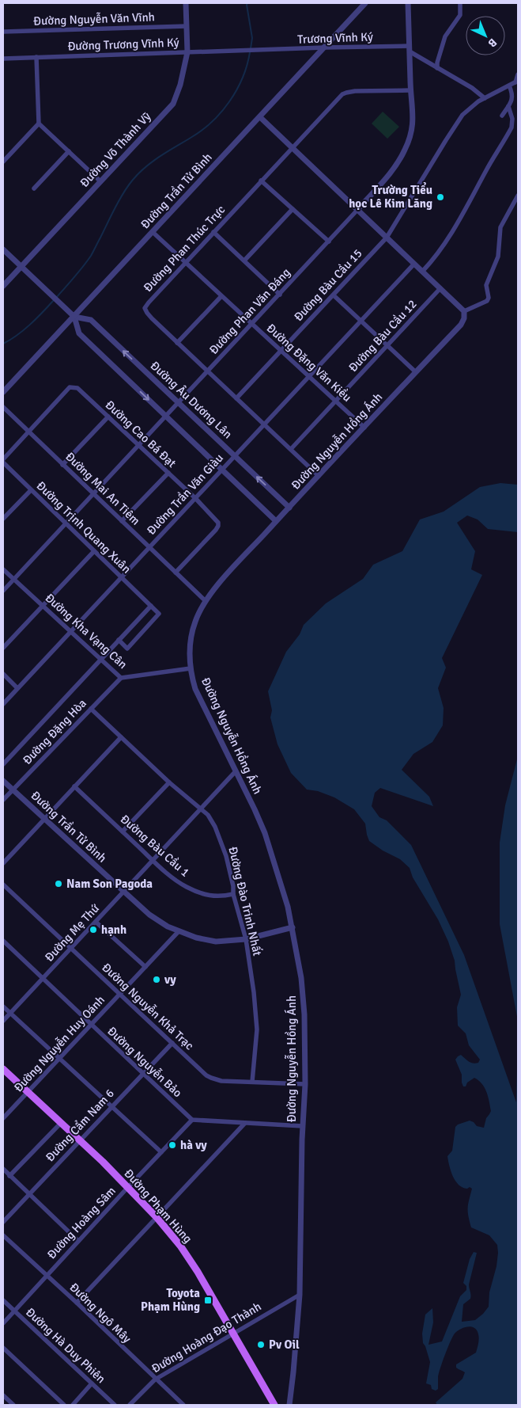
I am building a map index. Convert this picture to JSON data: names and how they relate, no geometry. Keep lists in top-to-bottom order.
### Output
{
  "streets": {
    "main road": ["Đường Phạm Hùng"],
    "street": [
      "Đường Nguyễn Văn Vĩnh",
      "Trương Vĩnh Ký",
      "Đường Trương Vĩnh Ký",
      "Đường Võ Thành Vỹ",
      "Đường Trần Tử Bình",
      "Đường Phan Thúc Trực",
      "Đường Bàu Cầu 15",
      "Đường Phan Văn Đáng",
      "Đường Bàu Cầu 12",
      "Đường Đặng Văn Kiều",
      "Đường Âu Dương Lân",
      "Đường Cao Bá Đạt",
      "Đường Nguyễn Hồng Ánh",
      "Đường Mai An Tiêm",
      "Đường Trần Văn Giàu",
      "Đường Trịnh Quang Xuân",
      "Đường Kha Vạng Cân",
      "Đường Đặng Hòa",
      "Đường Bàu Cầu 1",
      "Đường Đào Trinh Nhất",
      "Đường Mẹ Thứ",
      "Đường Nguyễn Khả Trạc",
      "Đường Nguyễn Huy Oánh",
      "Đường Nguyễn Bảo",
      "Đường Cẩm Nam 6",
      "Đường Hoàng Sâm",
      "Đường Ngô Mây",
      "Đường Hoàng Đạo Thành",
      "Đường Hà Duy Phiên"
    ]
  },
  "crossings": [
    ["Đường Nguyễn Văn Vĩnh", "Đường Võ Thành Vỹ"],
    ["Trương Vĩnh Ký", "Đường Trương Vĩnh Ký"],
    ["Trương Vĩnh Ký", "Đường Trần Tử Bình"],
    ["Trương Vĩnh Ký", "Đường Phan Văn Đáng"],
    ["Đường Trương Vĩnh Ký", "Đường Võ Thành Vỹ"],
    ["Đường Võ Thành Vỹ", "Đường Âu Dương Lân"],
    ["Đường Trần Tử Bình", "Đường Đặng Văn Kiều"],
    ["Đường Trần Tử Bình", "Đường Âu Dương Lân"],
    ["Đường Trần Tử Bình", "Đường Nguyễn Hồng Ánh"],
    ["Đường Trần Tử Bình", "Đường Đặng Hòa"],
    ["Đường Trần Tử Bình", "Đường Đào Trinh Nhất"],
    ["Đường Trần Tử Bình", "Đường Mẹ Thứ"],
    ["Đường Trần Tử Bình", "Đường Nguyễn Huy Oánh"],
    ["Đường Phan Thúc Trực", "Đường Bàu Cầu 15"],
    ["Đường Phan Thúc Trực", "Đường Phan Văn Đáng"],
    ["Đường Phan Thúc Trực", "Đường Bàu Cầu 12"],
    ["Đường Phan Thúc Trực", "Đường Đặng Văn Kiều"],
    ["Đường Phan Thúc Trực", "Đường Nguyễn Hồng Ánh"],
    ["Đường Phan Thúc Trực", "Đường Trần Văn Giàu"],
    ["Đường Bàu Cầu 15", "Đường Đặng Văn Kiều"],
    ["Đường Phan Văn Đáng", "Đường Đặng Văn Kiều"],
    ["Đường Phan Văn Đáng", "Đường Âu Dương Lân"],
    ["Đường Phan Văn Đáng", "Đường Cao Bá Đạt"],
    ["Đường Phan Văn Đáng", "Đường Mai An Tiêm"],
    ["Đường Phan Văn Đáng", "Đường Trịnh Quang Xuân"],
    ["Đường Phan Văn Đáng", "Đường Kha Vạng Cân"],
    ["Đường Bàu Cầu 12", "Đường Đặng Văn Kiều"],
    ["Đường Đặng Văn Kiều", "Đường Nguyễn Hồng Ánh"],
    ["Đường Đặng Văn Kiều", "Đường Trần Văn Giàu"],
    ["Đường Âu Dương Lân", "Đường Nguyễn Hồng Ánh"],
    ["Đường Âu Dương Lân", "Đường Trần Văn Giàu"],
    ["Đường Cao Bá Đạt", "Đường Mai An Tiêm"],
    ["Đường Cao Bá Đạt", "Đường Trần Văn Giàu"],
    ["Đường Nguyễn Hồng Ánh", "Đường Mai An Tiêm"],
    ["Đường Nguyễn Hồng Ánh", "Đường Kha Vạng Cân"],
    ["Đường Nguyễn Hồng Ánh", "Đường Mẹ Thứ"],
    ["Đường Nguyễn Hồng Ánh", "Đường Nguyễn Khả Trạc"],
    ["Đường Nguyễn Hồng Ánh", "Đường Hoàng Đạo Thành"],
    ["Đường Mai An Tiêm", "Đường Trần Văn Giàu"],
    ["Đường Trần Văn Giàu", "Đường Trịnh Quang Xuân"],
    ["Đường Trần Văn Giàu", "Đường Kha Vạng Cân"],
    ["Đường Kha Vạng Cân", "Đường Đặng Hòa"],
    ["Đường Đặng Hòa", "Đường Đào Trinh Nhất"],
    ["Đường Bàu Cầu 1", "Đường Đào Trinh Nhất"],
    ["Đường Bàu Cầu 1", "Đường Mẹ Thứ"],
    ["Đường Đào Trinh Nhất", "Đường Mẹ Thứ"],
    ["Đường Đào Trinh Nhất", "Đường Nguyễn Khả Trạc"],
    ["Đường Mẹ Thứ", "Đường Nguyễn Khả Trạc"],
    ["Đường Mẹ Thứ", "Đường Nguyễn Bảo"],
    ["Đường Nguyễn Khả Trạc", "Đường Nguyễn Huy Oánh"],
    ["Đường Nguyễn Khả Trạc", "Đường Cẩm Nam 6"],
    ["Đường Nguyễn Huy Oánh", "Đường Nguyễn Bảo"],
    ["Đường Nguyễn Huy Oánh", "Đường Phạm Hùng"],
    ["Đường Nguyễn Bảo", "Đường Cẩm Nam 6"],
    ["Đường Nguyễn Bảo", "Đường Hoàng Sâm"],
    ["Đường Cẩm Nam 6", "Đường Phạm Hùng"],
    ["Đường Phạm Hùng", "Đường Hoàng Sâm"],
    ["Đường Phạm Hùng", "Đường Hoàng Đạo Thành"],
    ["Đường Hoàng Sâm", "Đường Ngô Mây"],
    ["Đường Hoàng Sâm", "Đường Hà Duy Phiên"],
    ["Đường Ngô Mây", "Đường Hoàng Đạo Thành"]
  ],
  "places": {
    "other": [
      "Trường Tiểu học Lê Kim Lăng",
      "Nam Son Pagoda",
      "hạnh",
      "vy",
      "hà vy",
      "Pv Oil"
    ],
    "transit": ["Toyota Phạm Hùng"]
  },
  "north": "bottom right"
}
